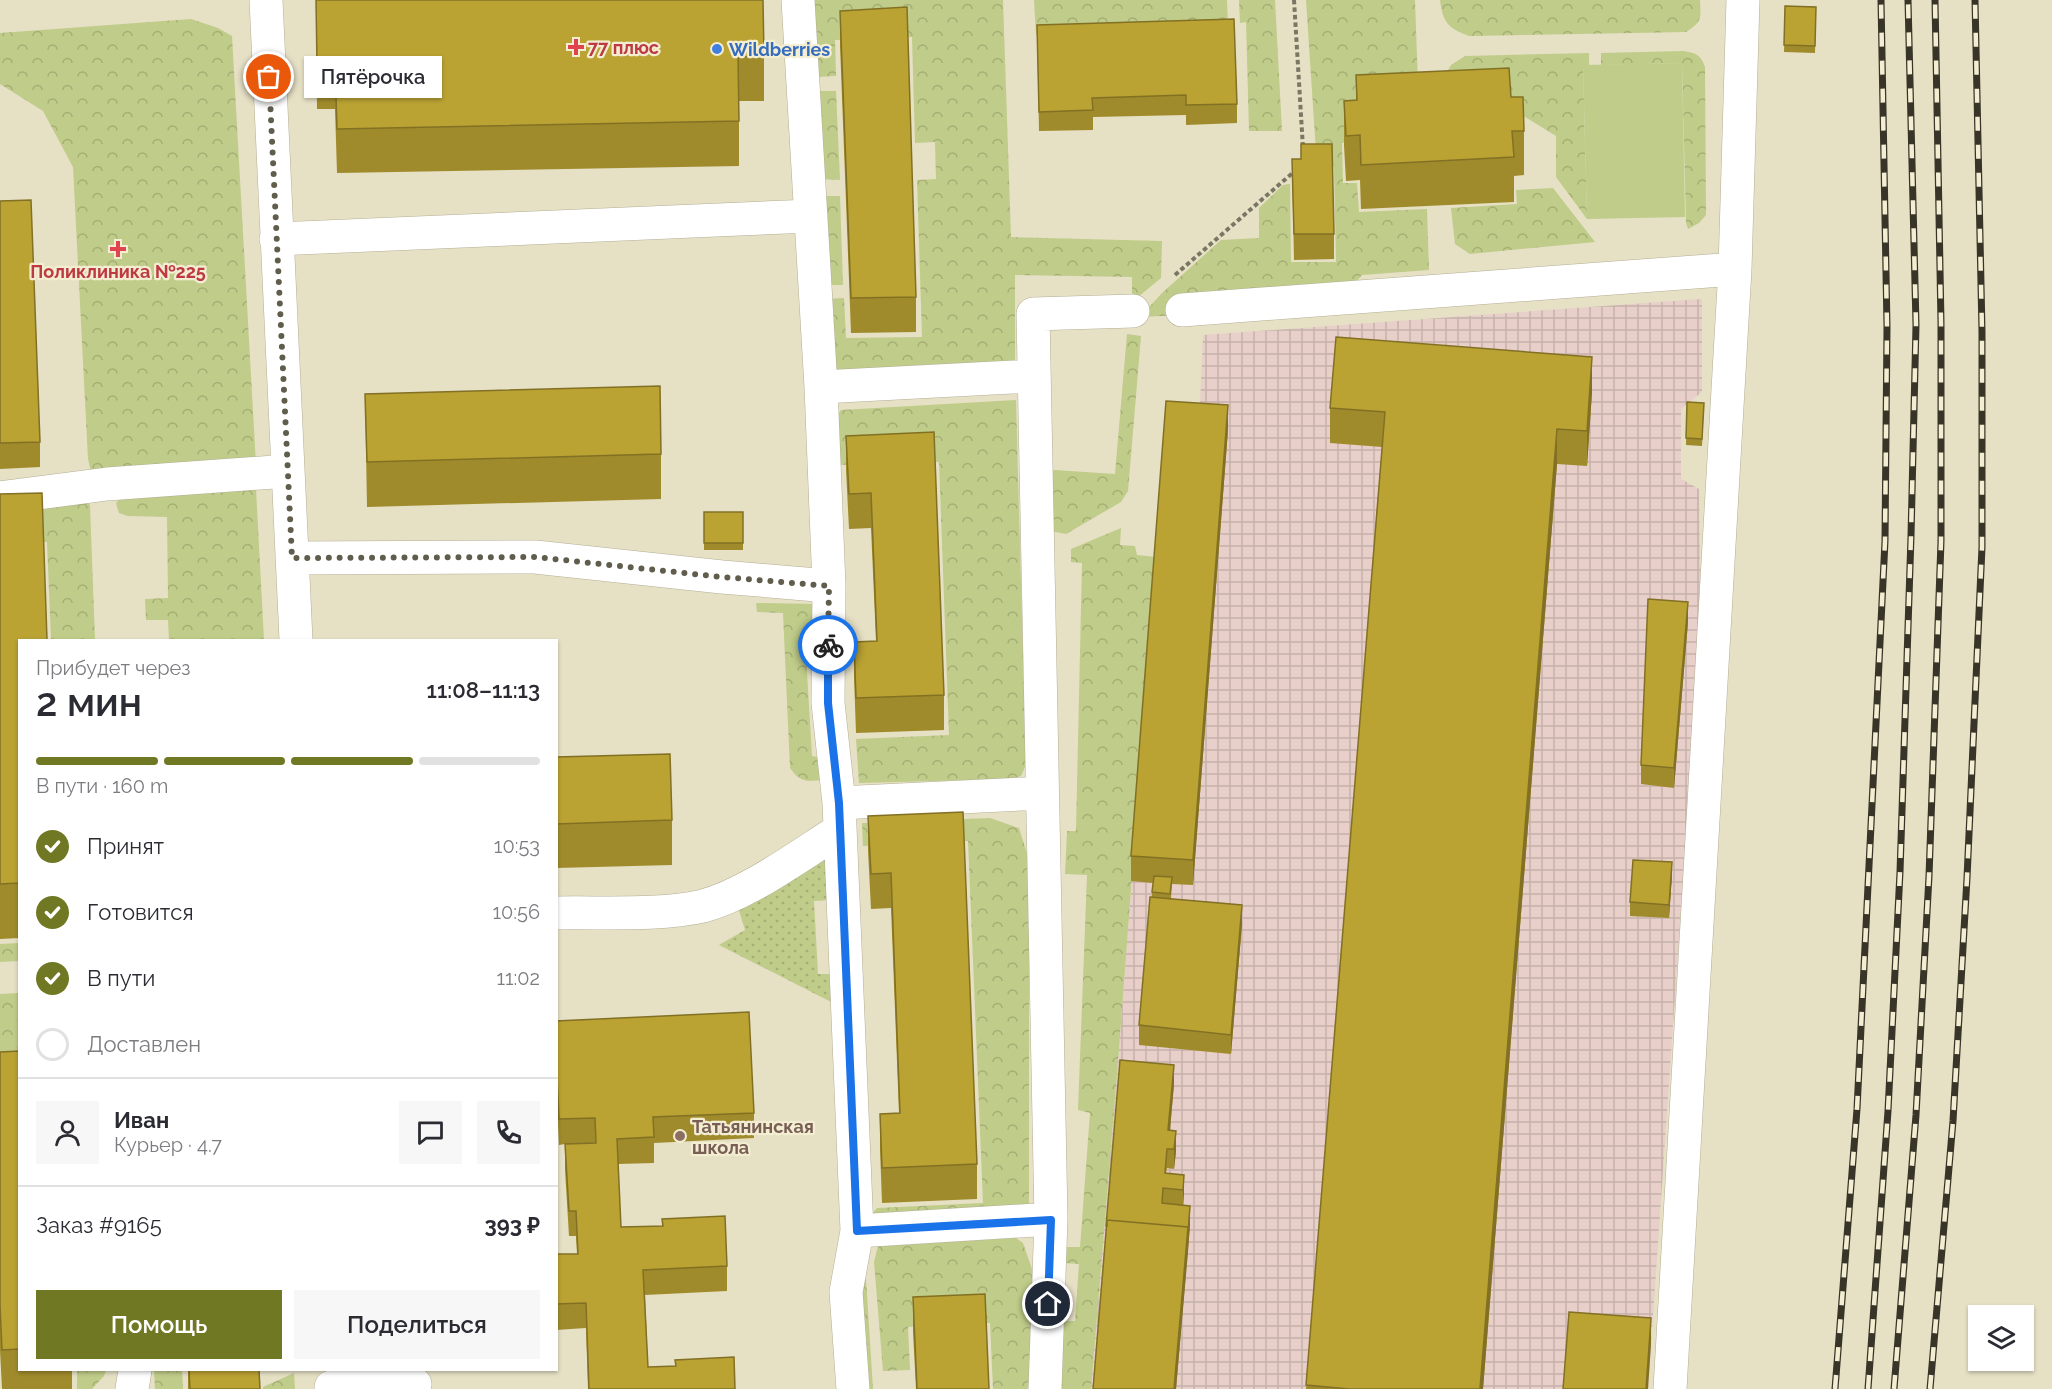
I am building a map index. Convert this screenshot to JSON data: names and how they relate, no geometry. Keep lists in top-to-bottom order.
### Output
{
  "places": {
    "health": ["77 плюс", "Поликлиника №225"],
    "other": ["Wildberries", "Пятёрочка", "Татьянинская школа"]
  },
  "page": {
    "bubble": "Пятёрочка",
    "heading": ["2 мин", "Прибудет через", "11:08–11:13"],
    "panel": [
      "Иван",
      "Курьер · 4.7",
      "Заказ #9165",
      "393 ₽"
    ],
    "bar": "В пути · 160 m",
    "list": [
      ["Принят", "10:53"],
      ["Готовится", "10:56"],
      ["В пути", "11:02"],
      "Доставлен"
    ],
    "buttons": ["Помощь", "Поделиться"]
  }
}
